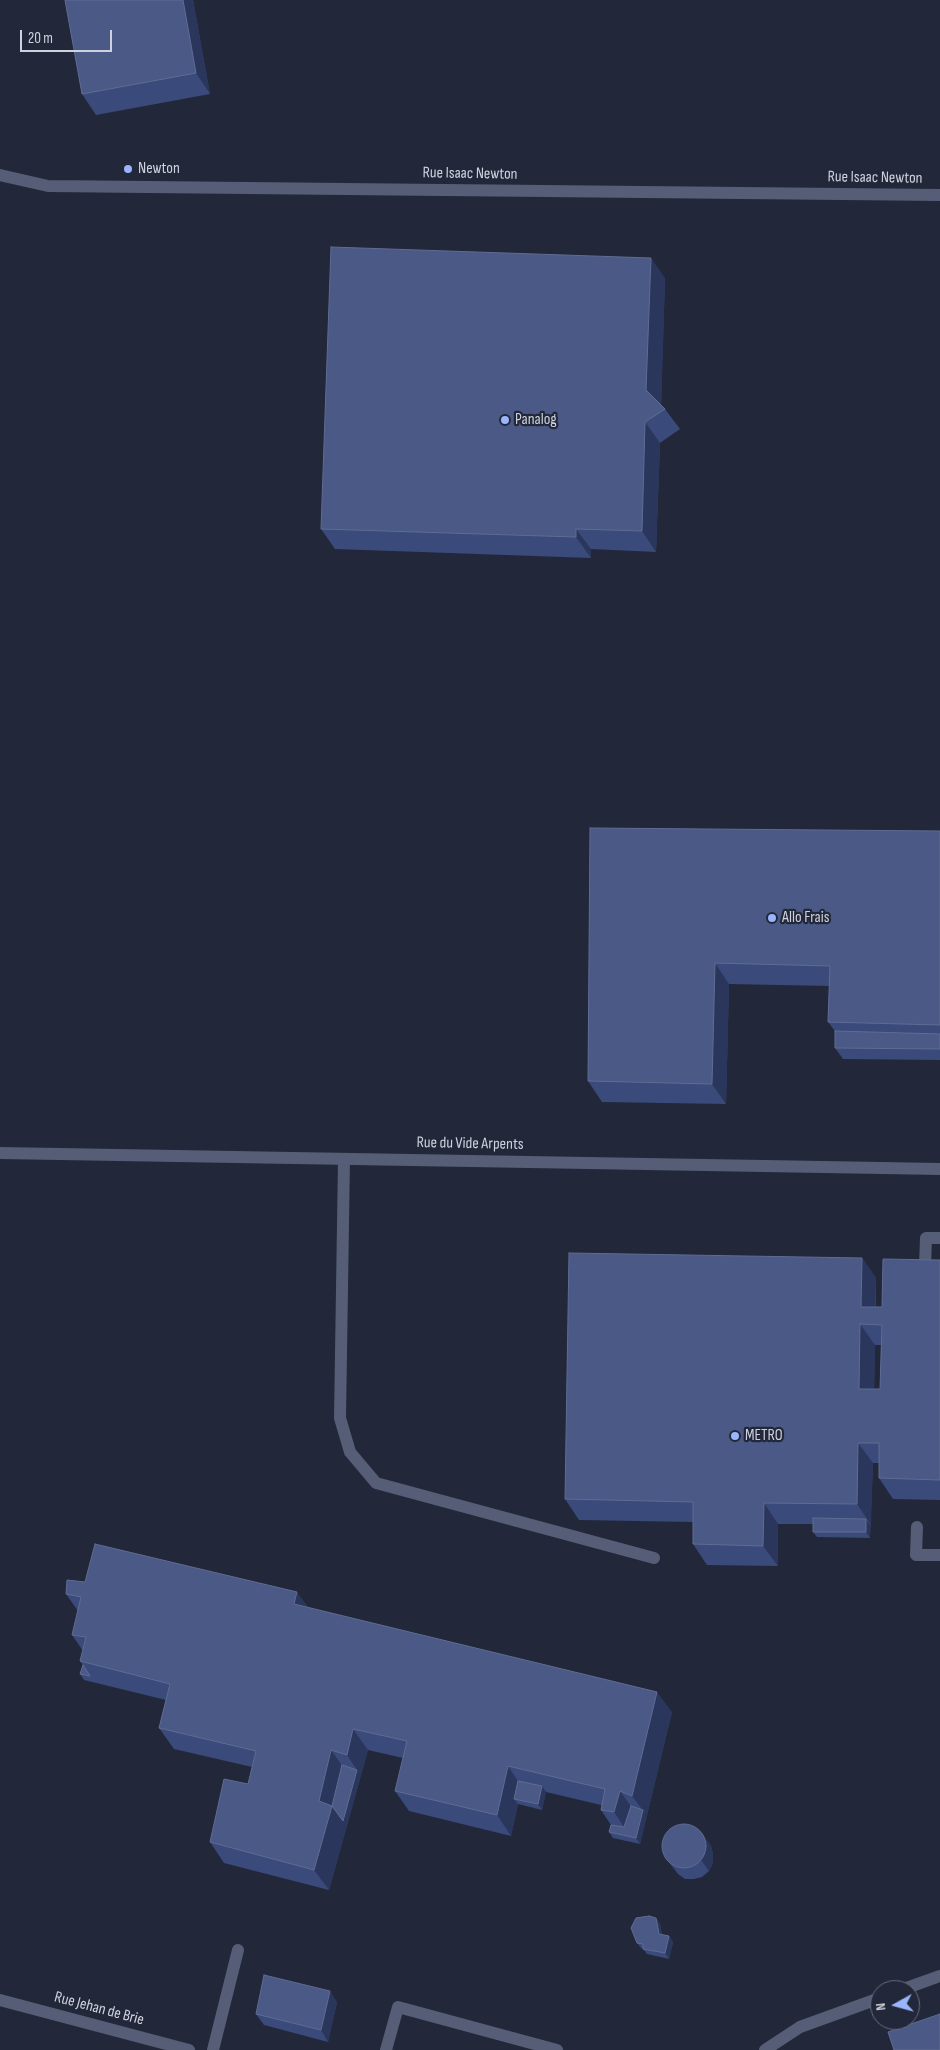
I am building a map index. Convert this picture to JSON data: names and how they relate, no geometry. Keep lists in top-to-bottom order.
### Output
{
  "streets": {
    "street": ["Rue Isaac Newton", "Rue du Vide Arpents", "Rue Jehan de Brie"]
  },
  "places": [
    "Newton",
    "Panalog",
    "Allo Frais",
    "METRO"
  ],
  "scale_bar": "20 m",
  "north": "left"
}
